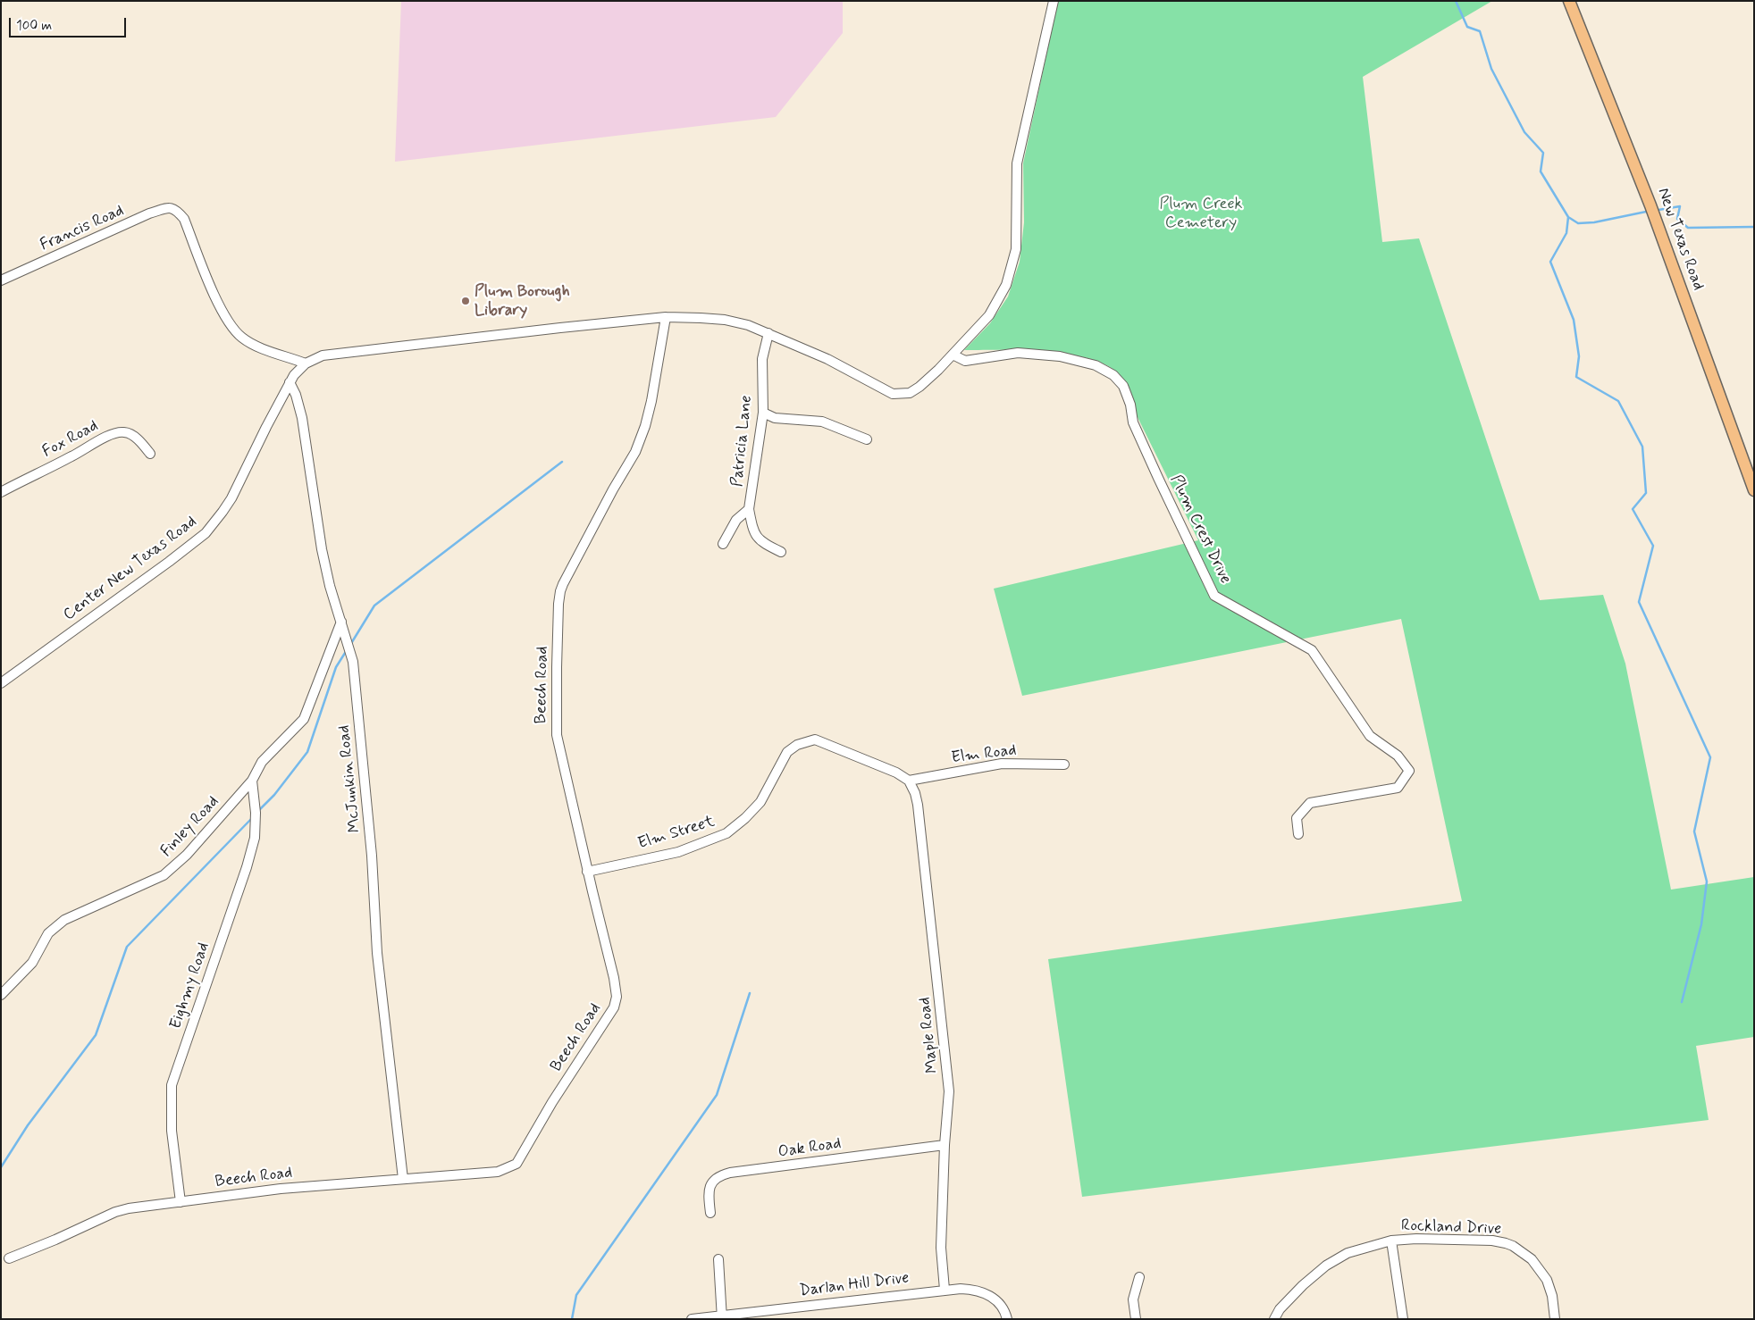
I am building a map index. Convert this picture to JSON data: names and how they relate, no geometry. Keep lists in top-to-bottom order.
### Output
{
  "streets": {
    "main road": ["New Texas Road"],
    "street": [
      "Francis Road",
      "Fox Road",
      "Patricia Lane",
      "Plum Crest Drive",
      "Center New Texas Road",
      "Beech Road",
      "Elm Road",
      "McJunkin Road",
      "Finley Road",
      "Elm Street",
      "Eighmy Road",
      "Maple Road",
      "Oak Road",
      "Rockland Drive",
      "Darlan Hill Drive"
    ]
  },
  "crossings": [
    ["Francis Road", "Center New Texas Road"],
    ["Patricia Lane", "Center New Texas Road"],
    ["Plum Crest Drive", "Center New Texas Road"],
    ["Center New Texas Road", "Beech Road"],
    ["Center New Texas Road", "McJunkin Road"],
    ["Beech Road", "McJunkin Road"],
    ["Beech Road", "Elm Street"],
    ["Beech Road", "Eighmy Road"],
    ["Elm Road", "Elm Street"],
    ["Elm Road", "Maple Road"],
    ["McJunkin Road", "Finley Road"],
    ["Finley Road", "Eighmy Road"],
    ["Elm Street", "Maple Road"],
    ["Maple Road", "Oak Road"],
    ["Maple Road", "Darlan Hill Drive"]
  ],
  "parks": ["Plum Creek Cemetery"],
  "places": ["Plum Borough Library"],
  "scale_bar": "100 m"
}
